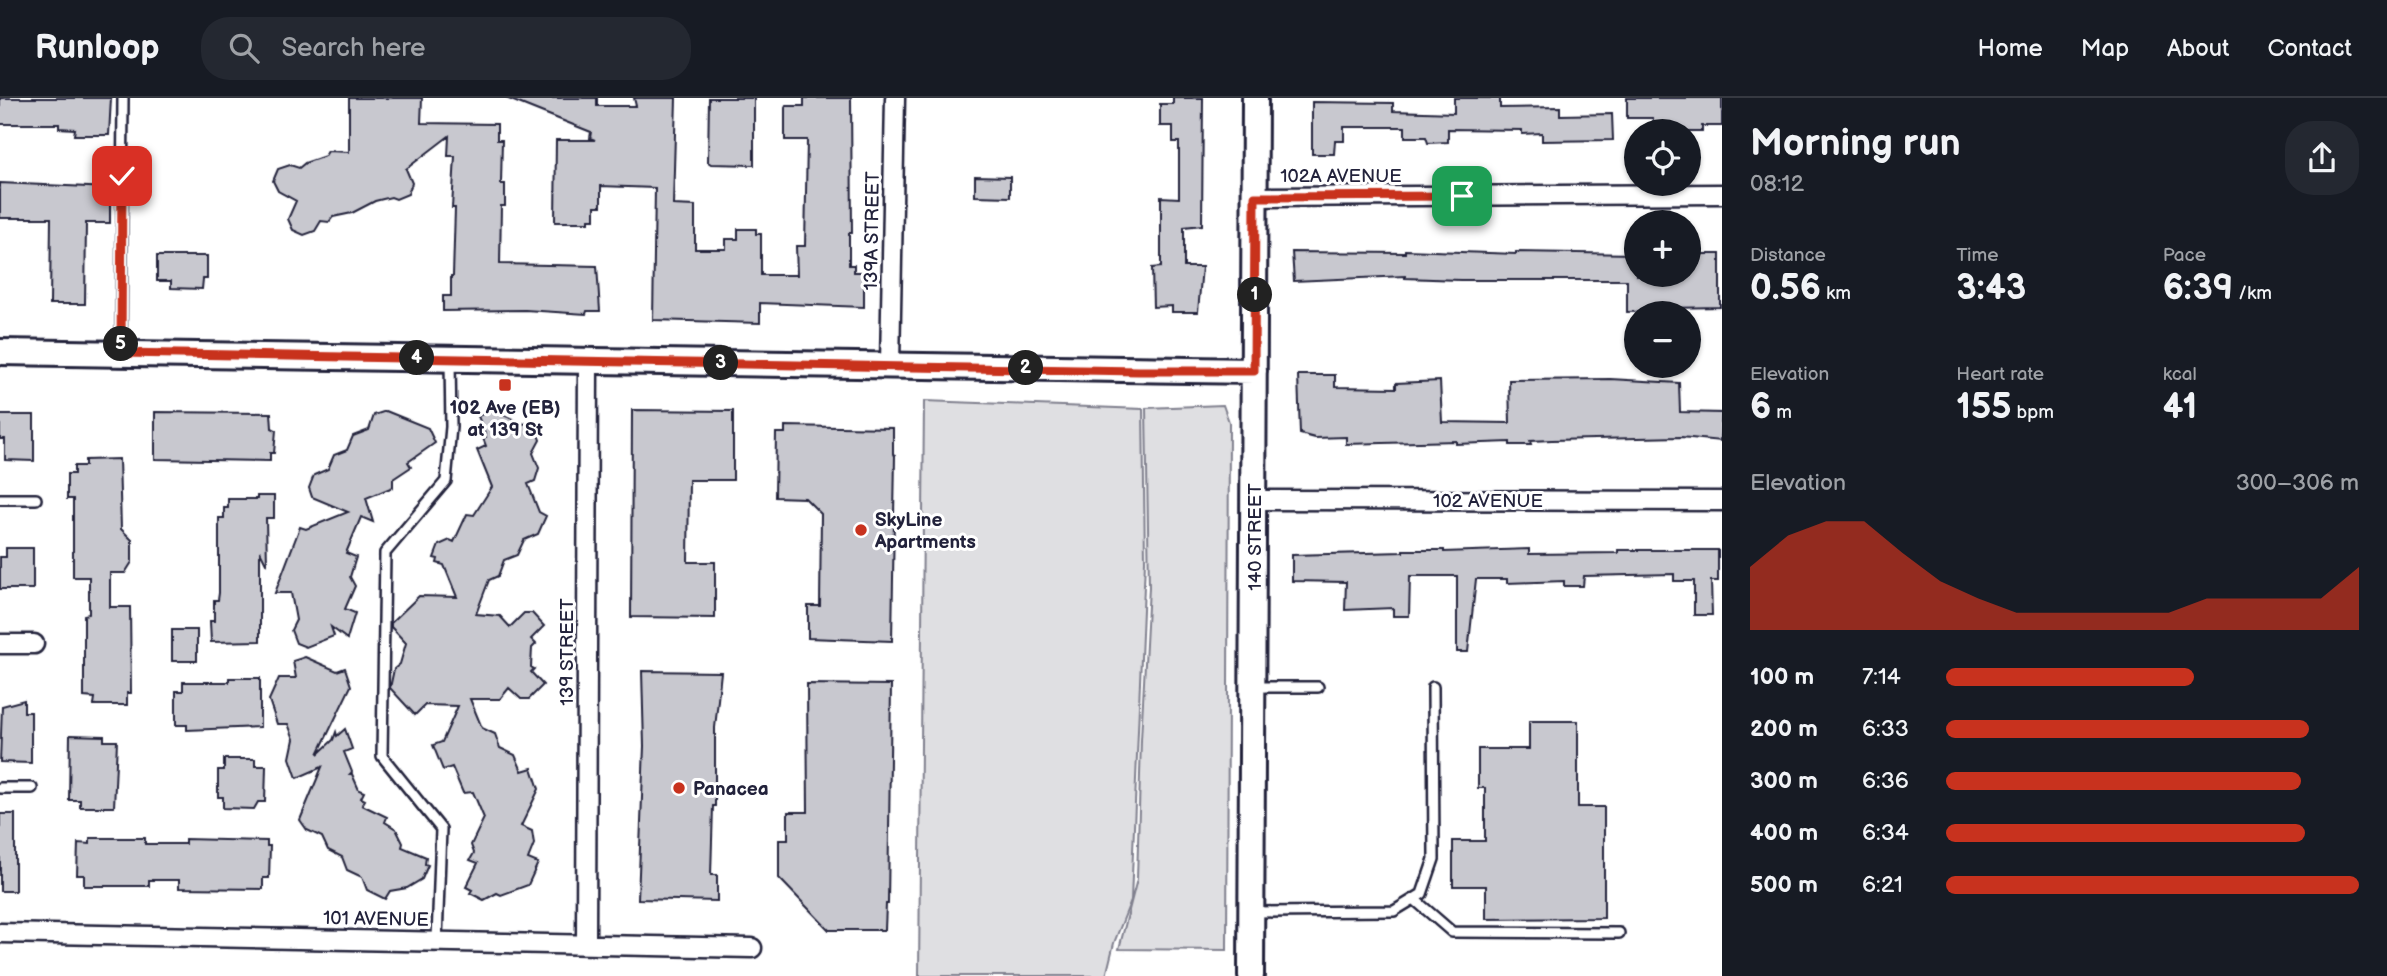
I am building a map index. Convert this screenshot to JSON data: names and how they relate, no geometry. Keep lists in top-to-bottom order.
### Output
{
  "streets": {
    "street": [
      "102A AVENUE",
      "139A STREET",
      "102 AVENUE",
      "140 STREET",
      "139 STREET",
      "101 AVENUE"
    ]
  },
  "crossings": [
    ["102A AVENUE", "140 STREET"],
    ["102 AVENUE", "140 STREET"],
    ["139 STREET", "101 AVENUE"]
  ],
  "places": {
    "transit": ["102 Ave (EB) at 139 St"],
    "other": ["SkyLine Apartments", "Panacea"]
  },
  "page": {
    "header": "Runloop",
    "search": "Search here",
    "nav": [
      "Home",
      "Map",
      "About",
      "Contact"
    ],
    "heading": ["Morning run", "08:12"],
    "map_buttons": ["+", "−"],
    "stats": [
      ["Distance", "0.56 km"],
      ["Time", "3:43"],
      ["Pace", "6:39 /km"],
      ["Elevation", "6 m"],
      ["Heart rate", "155 bpm"],
      ["kcal", "41"]
    ],
    "pins": [
      "1",
      "5",
      "4",
      "3",
      "2"
    ],
    "chart": ["Elevation", "300–306 m"],
    "list": [
      {
        "name": "100 m",
        "note": "7:14"
      },
      {
        "name": "200 m",
        "note": "6:33"
      },
      {
        "name": "300 m",
        "note": "6:36"
      },
      {
        "name": "400 m",
        "note": "6:34"
      },
      {
        "name": "500 m",
        "note": "6:21"
      }
    ]
  }
}
